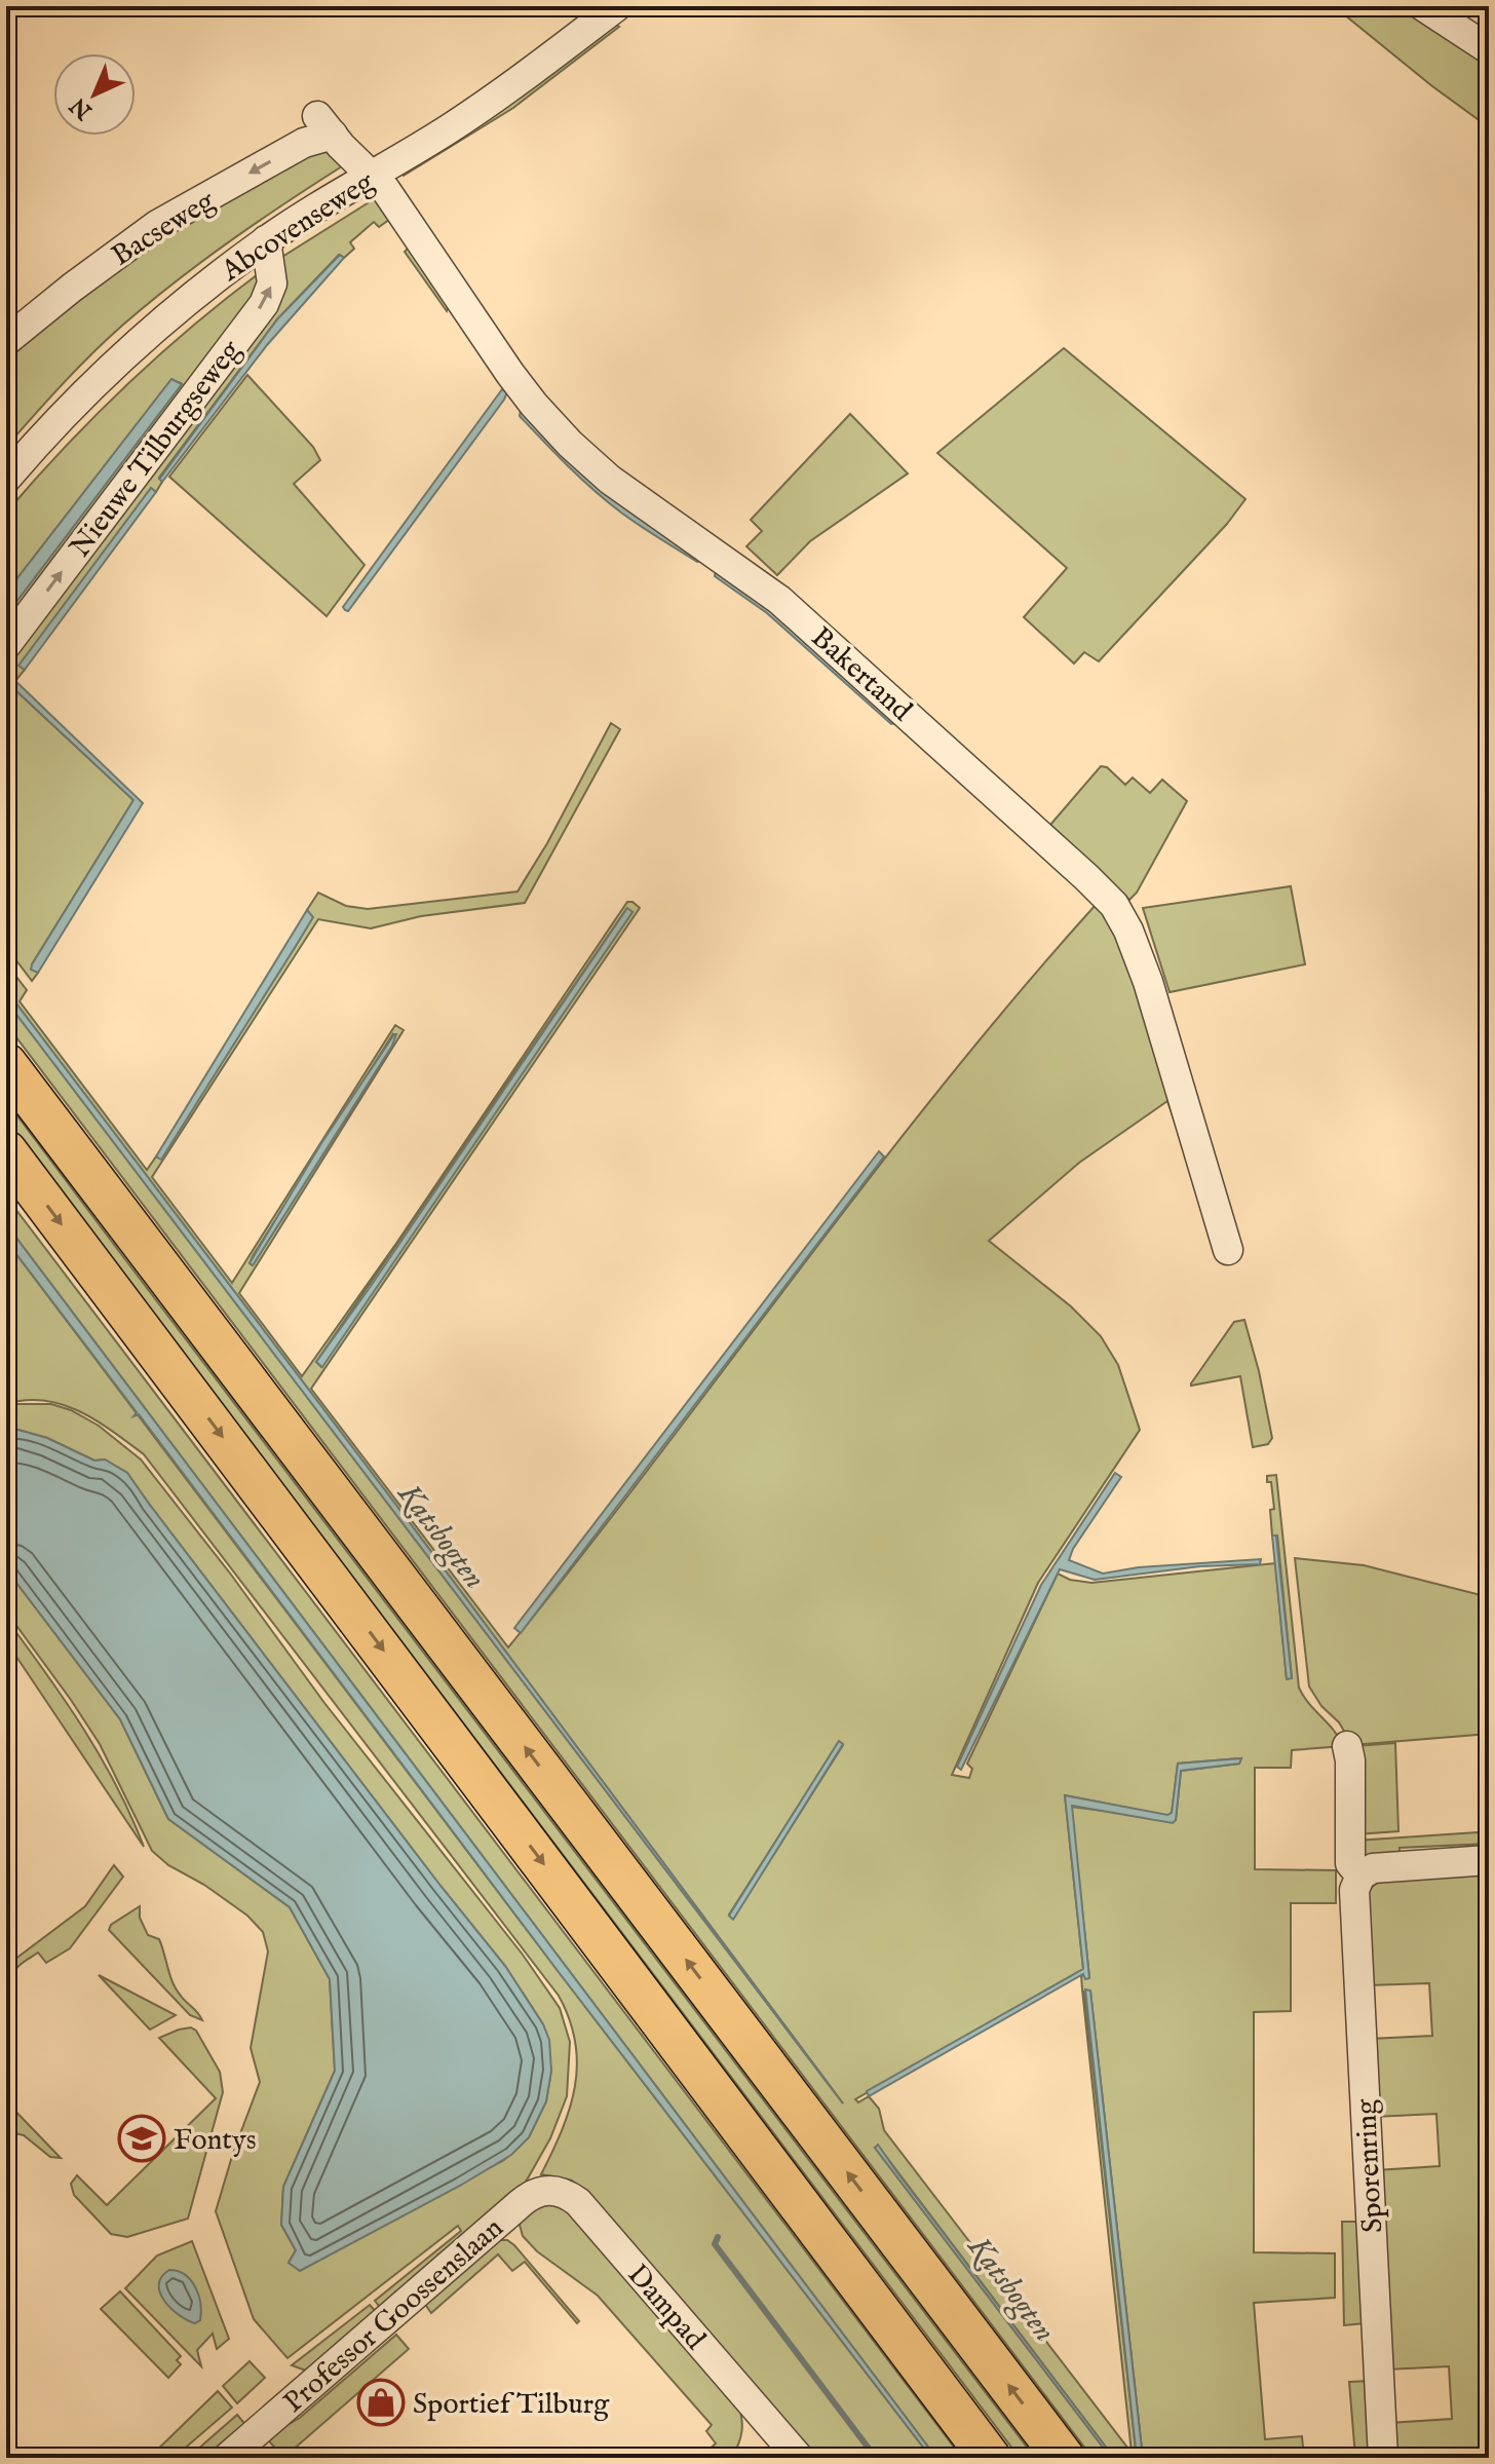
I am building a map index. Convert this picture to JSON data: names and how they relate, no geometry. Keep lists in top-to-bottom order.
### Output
{
  "streets": {
    "street": [
      "Abcovenseweg",
      "Bacseweg",
      "Nieuwe Tilburgseweg",
      "Bakertand",
      "Sporenring",
      "Dampad",
      "Professor Goossenslaan"
    ]
  },
  "crossings": [
    ["Abcovenseweg", "Bacseweg"],
    ["Abcovenseweg", "Nieuwe Tilburgseweg"],
    ["Abcovenseweg", "Bakertand"],
    ["Bacseweg", "Bakertand"],
    ["Dampad", "Professor Goossenslaan"]
  ],
  "one_way": ["Bacseweg", "Nieuwe Tilburgseweg"],
  "water": ["Katsbogten"],
  "places": {
    "school or university": ["Fontys"],
    "shop": ["Sportief Tilburg"]
  },
  "north": "bottom left"
}
